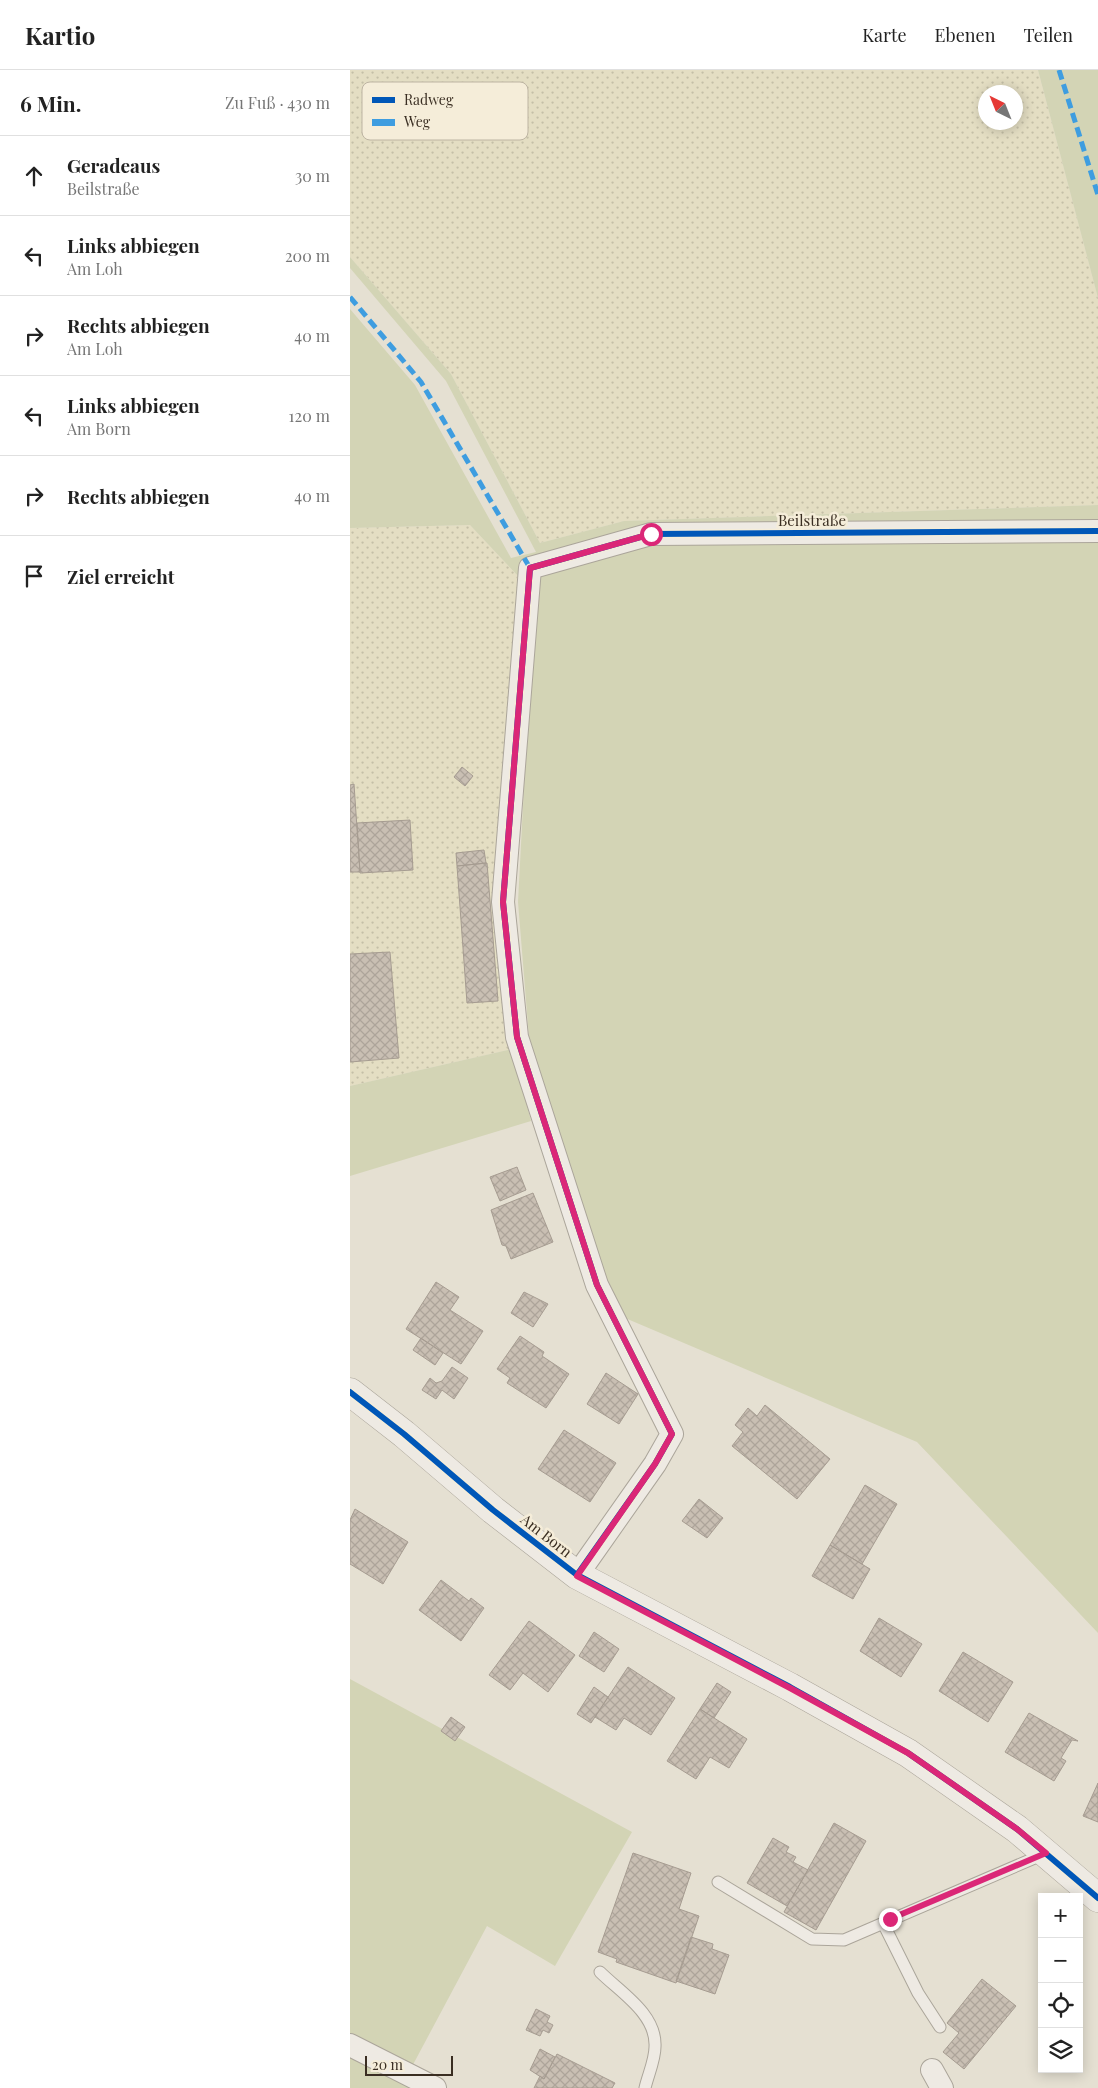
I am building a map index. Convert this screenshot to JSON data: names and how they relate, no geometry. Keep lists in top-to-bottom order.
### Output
{
  "streets": {
    "street": ["Beilstraße", "Am Born"]
  },
  "crossings": [
    ["Beilstraße", "Am Born"]
  ],
  "legend": ["Radweg", "Weg"],
  "scale_bar": "20 m",
  "north": "top left",
  "page": {
    "header": "Kartio",
    "nav": ["Karte", "Ebenen", "Teilen"],
    "heading": ["6 Min.", "Zu Fuß · 430 m"],
    "list": [
      ["Geradeaus", "Beilstraße", "30 m"],
      ["Links abbiegen", "Am Loh", "200 m"],
      ["Rechts abbiegen", "Am Loh", "40 m"],
      ["Links abbiegen", "Am Born", "120 m"],
      ["Rechts abbiegen", "40 m"],
      "Ziel erreicht"
    ],
    "map_buttons": ["+", "−"],
    "scale": "20 m"
  }
}
